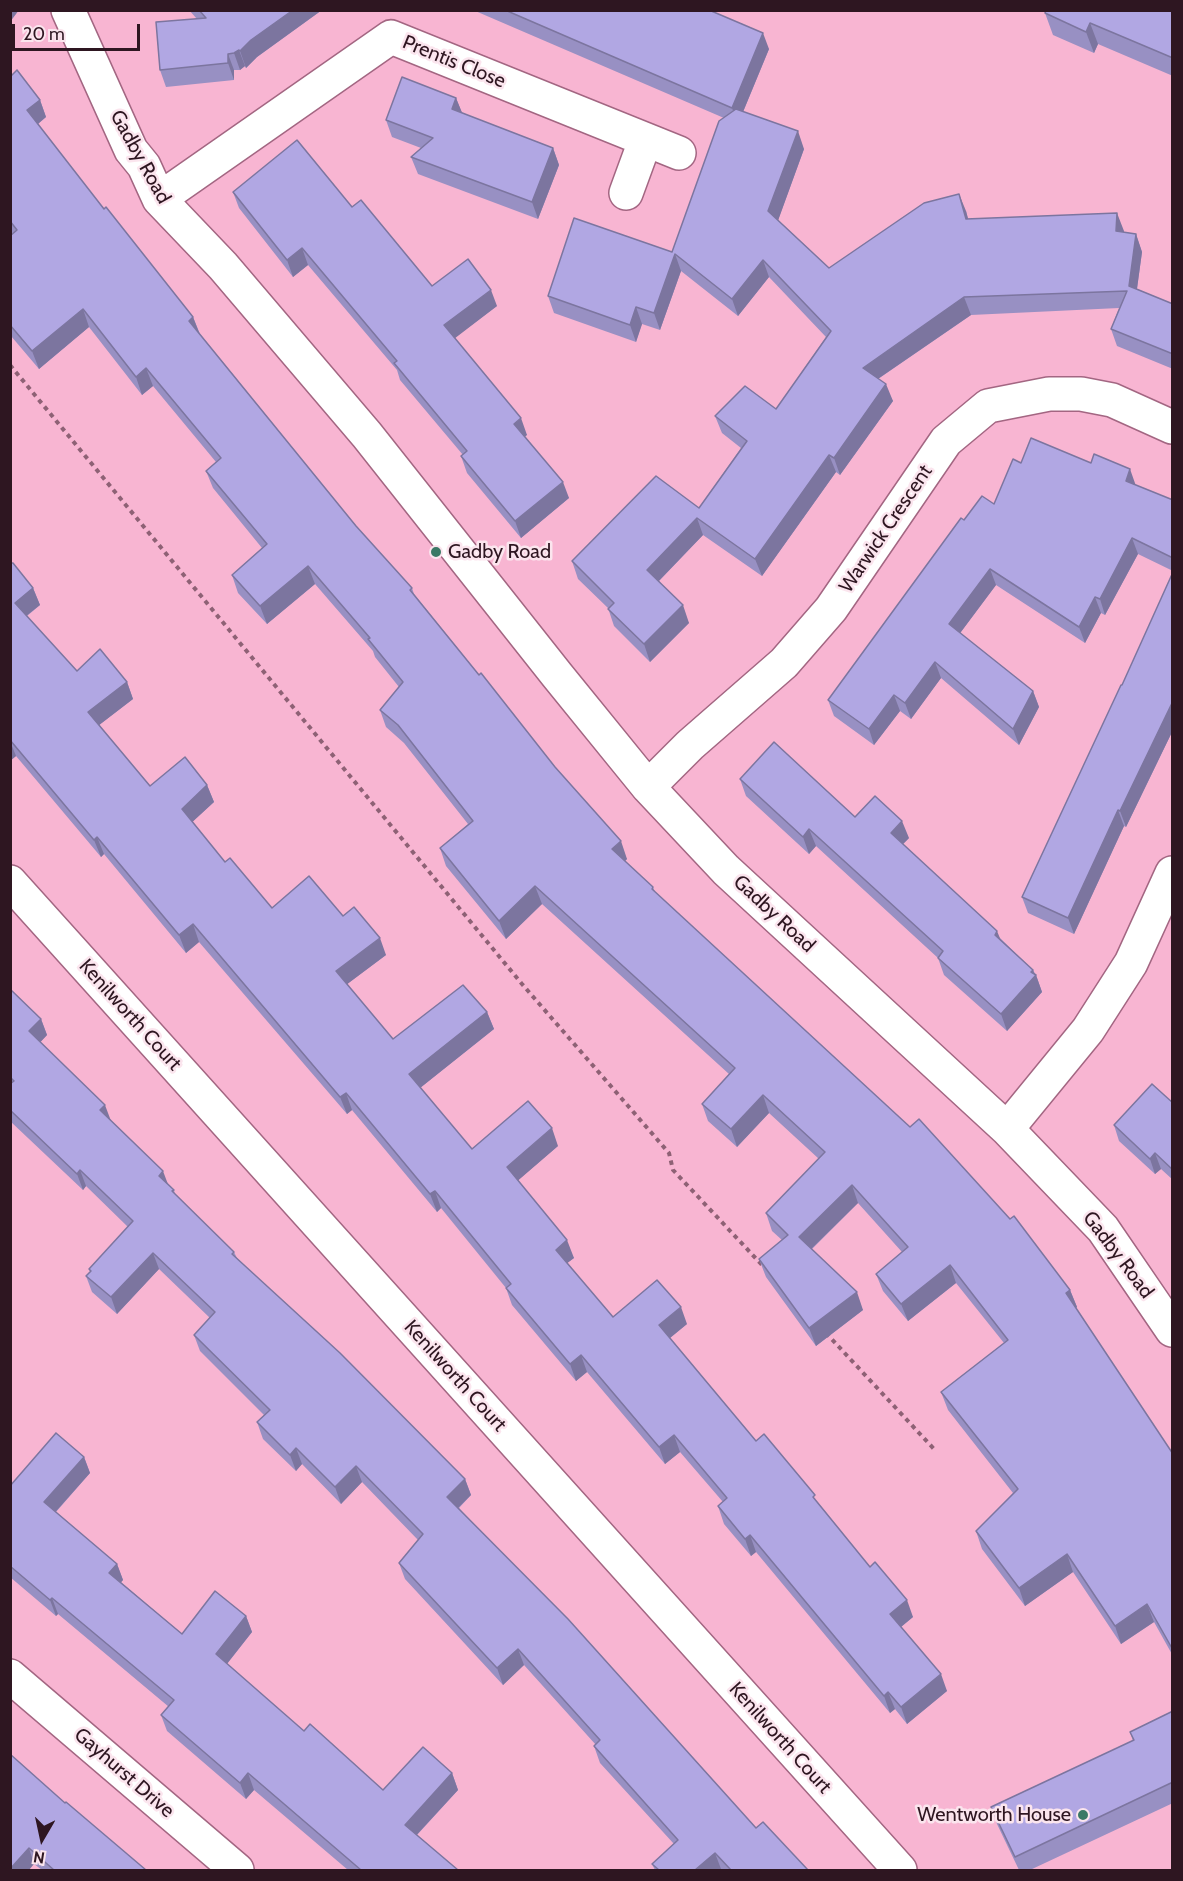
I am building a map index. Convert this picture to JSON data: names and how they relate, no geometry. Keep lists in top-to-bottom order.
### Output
{
  "streets": {
    "street": [
      "Prentis Close",
      "Gadby Road",
      "Warwick Crescent",
      "Kenilworth Court",
      "Gayhurst Drive"
    ]
  },
  "crossings": [
    ["Prentis Close", "Gadby Road"],
    ["Gadby Road", "Warwick Crescent"]
  ],
  "places": ["Gadby Road", "Wentworth House"],
  "scale_bar": "20 m",
  "north": "bottom"
}
